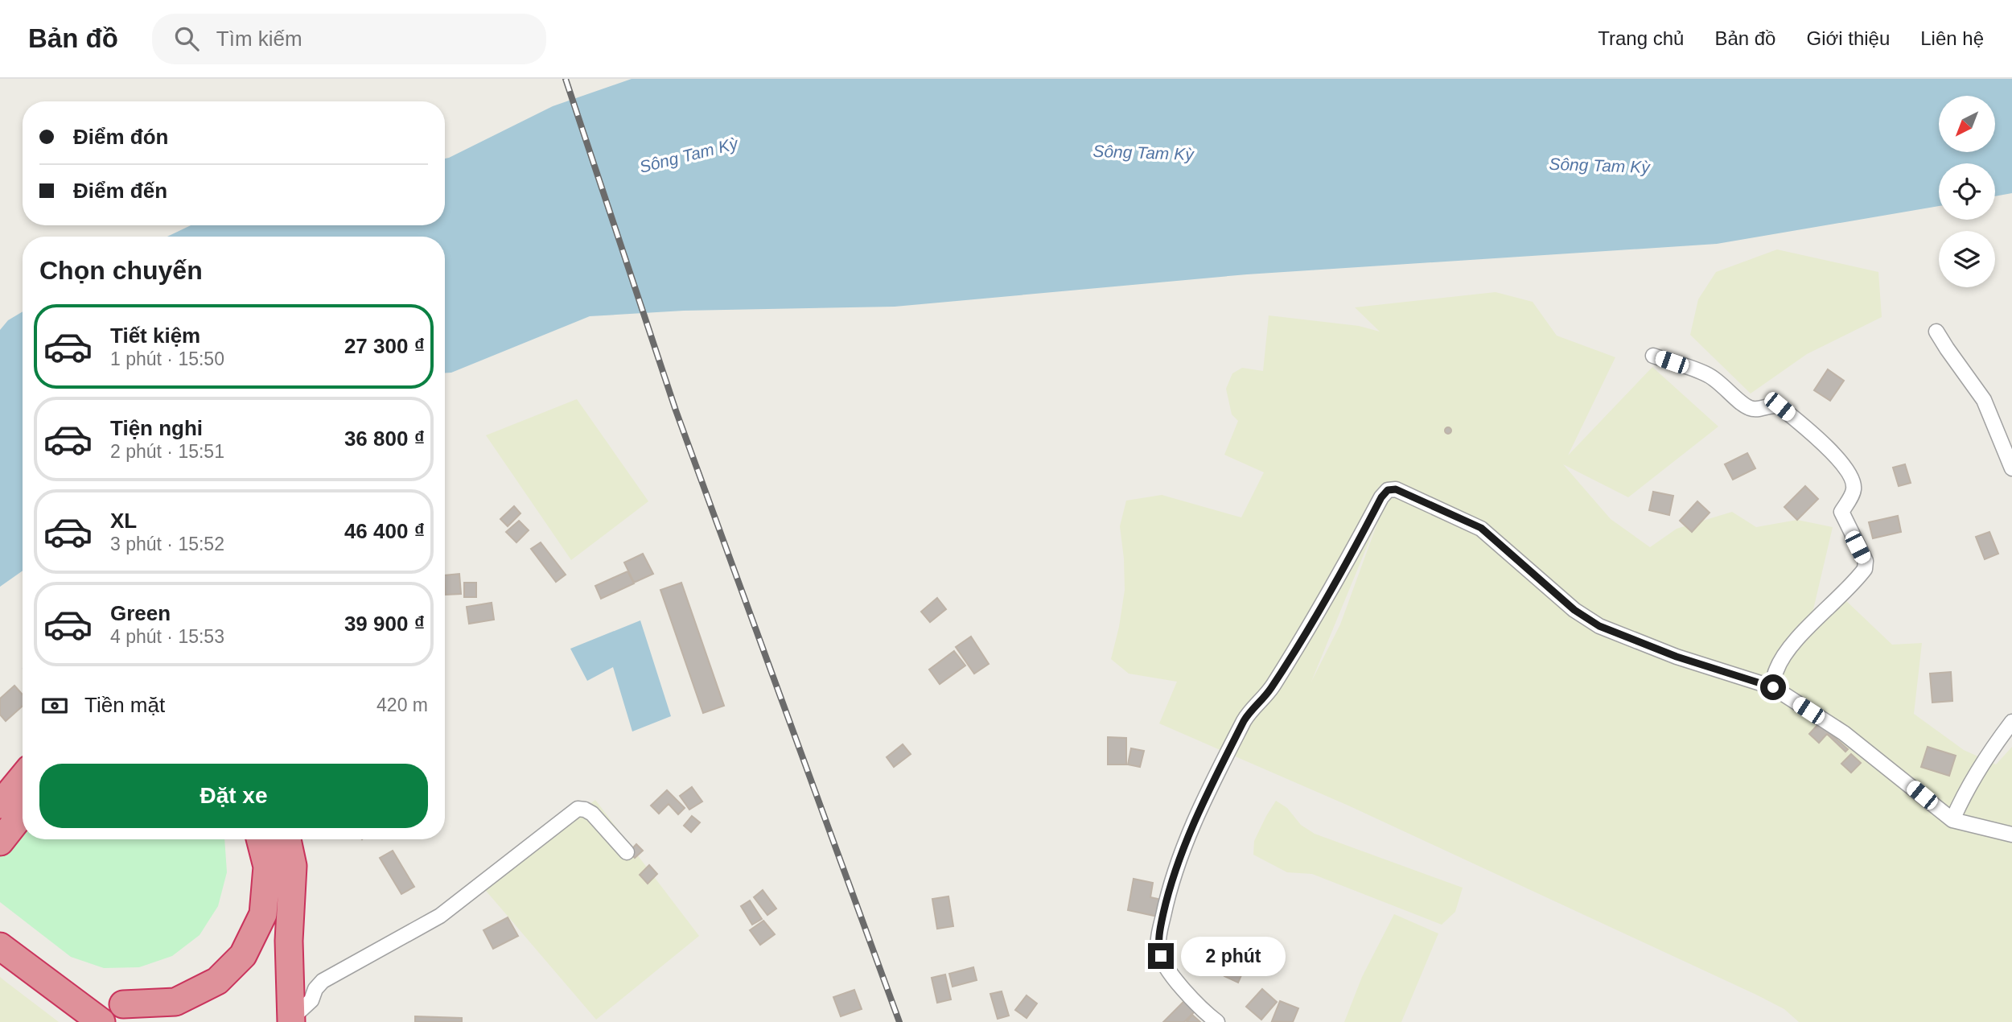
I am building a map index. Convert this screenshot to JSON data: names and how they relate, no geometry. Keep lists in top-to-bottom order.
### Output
{
  "water": ["Sông Tam Kỳ"],
  "north": "bottom left",
  "page": {
    "header": "Bản đồ",
    "search": "Tìm kiếm",
    "nav": [
      "Trang chủ",
      "Bản đồ",
      "Giới thiệu",
      "Liên hệ"
    ],
    "banner": ["Điểm đón", "Điểm đến"],
    "heading": "Chọn chuyến",
    "list": [
      {
        "name": "Tiết kiệm",
        "note": "1 phút · 15:50",
        "value": "27 300 ₫"
      },
      {
        "name": "Tiện nghi",
        "note": "2 phút · 15:51",
        "value": "36 800 ₫"
      },
      {
        "name": "XL",
        "note": "3 phút · 15:52",
        "value": "46 400 ₫"
      },
      {
        "name": "Green",
        "note": "4 phút · 15:53",
        "value": "39 900 ₫"
      }
    ],
    "pay": ["Tiền mặt", "420 m"],
    "buttons": "Đặt xe",
    "bubble": "2 phút"
  }
}
